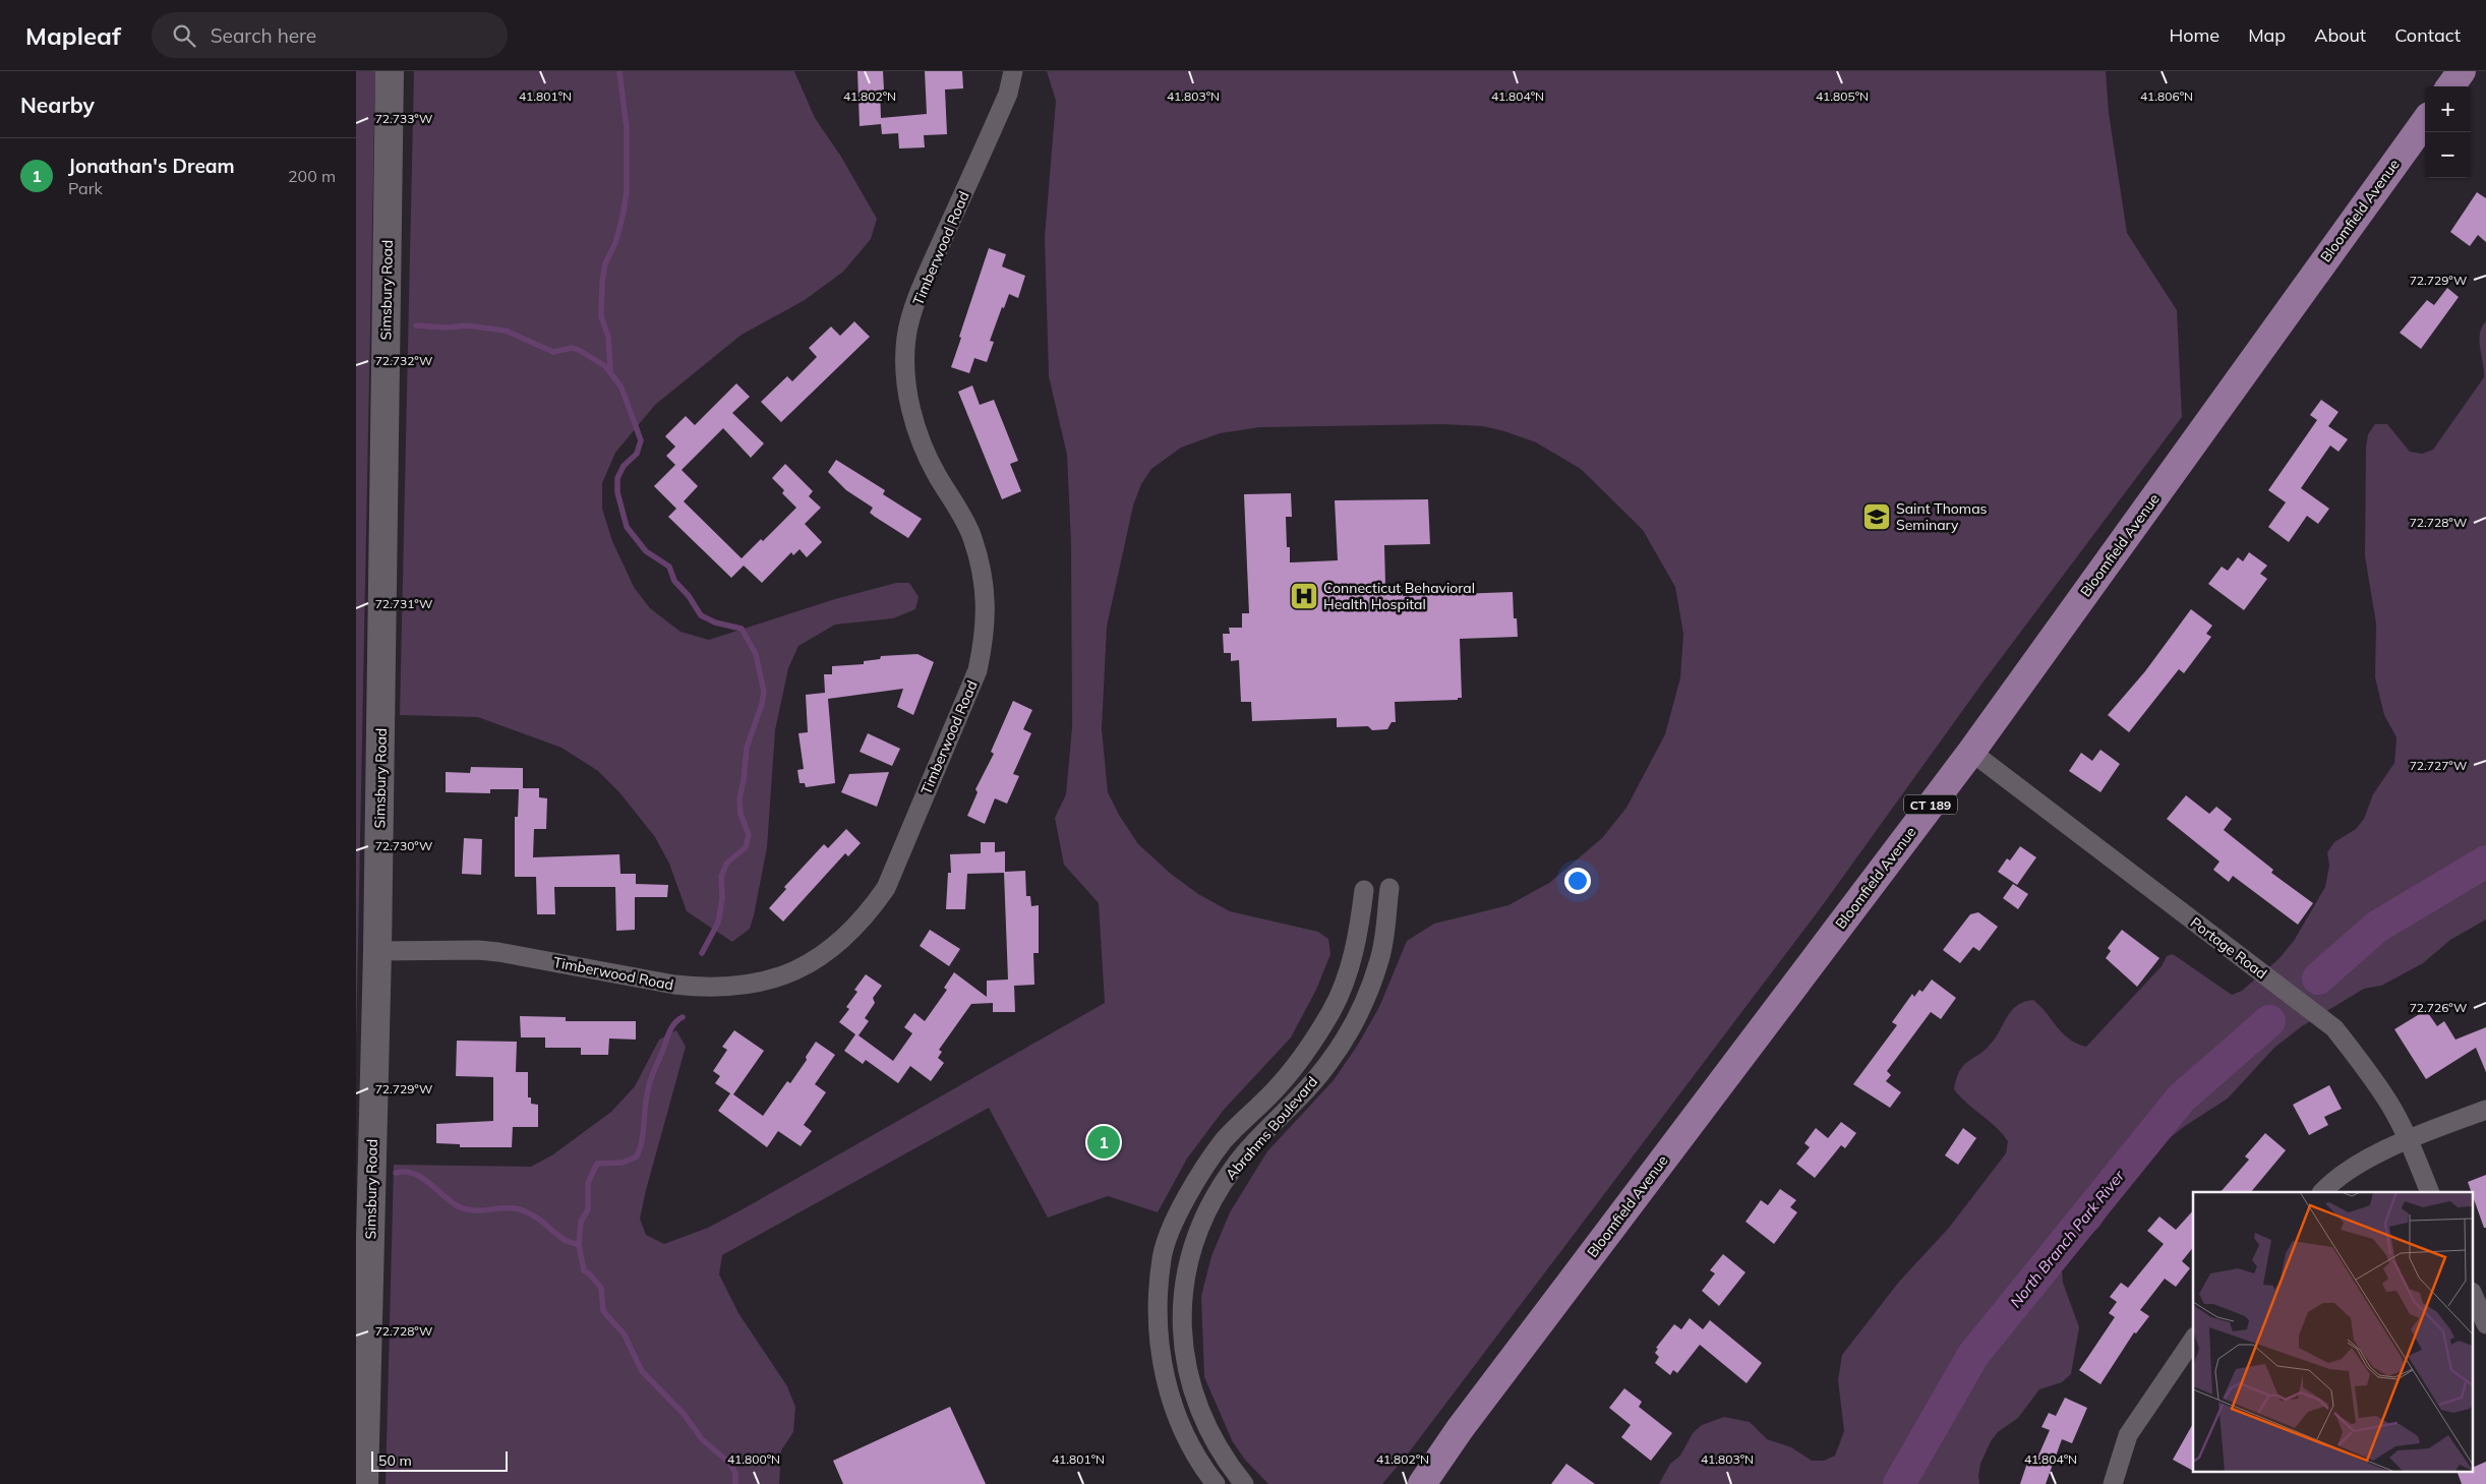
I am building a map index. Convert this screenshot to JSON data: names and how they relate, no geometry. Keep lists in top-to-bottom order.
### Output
{
  "streets": {
    "main road": ["Bloomfield Avenue", "Simsbury Road", "CT 189"],
    "street": ["Timberwood Road", "Portage Road", "Abrahms Boulevard"]
  },
  "crossings": [
    ["Bloomfield Avenue", "Portage Road"],
    ["Timberwood Road", "Simsbury Road"]
  ],
  "water": ["North Branch Park River"],
  "places": {
    "school or university": ["Saint Thomas Seminary"],
    "hospital": ["Connecticut Behavioral Health Hospital"]
  },
  "scale_bar": "50 m",
  "page": {
    "header": "Mapleaf",
    "search": "Search here",
    "nav": [
      "Home",
      "Map",
      "About",
      "Contact"
    ],
    "heading": "Nearby",
    "map_buttons": ["+", "−"],
    "list": [
      {
        "mark": "1",
        "name": "Jonathan's Dream",
        "note": "Park",
        "value": "200 m"
      }
    ],
    "pins": "1",
    "scale": "50 m"
  },
  "coordinates": [
    "41.801°N",
    "41.802°N",
    "41.803°N",
    "41.804°N",
    "41.805°N",
    "41.806°N",
    "72.733°W",
    "72.729°W",
    "72.732°W",
    "72.728°W",
    "72.731°W",
    "72.727°W",
    "72.730°W",
    "72.726°W",
    "41.800°N"
  ]
}
